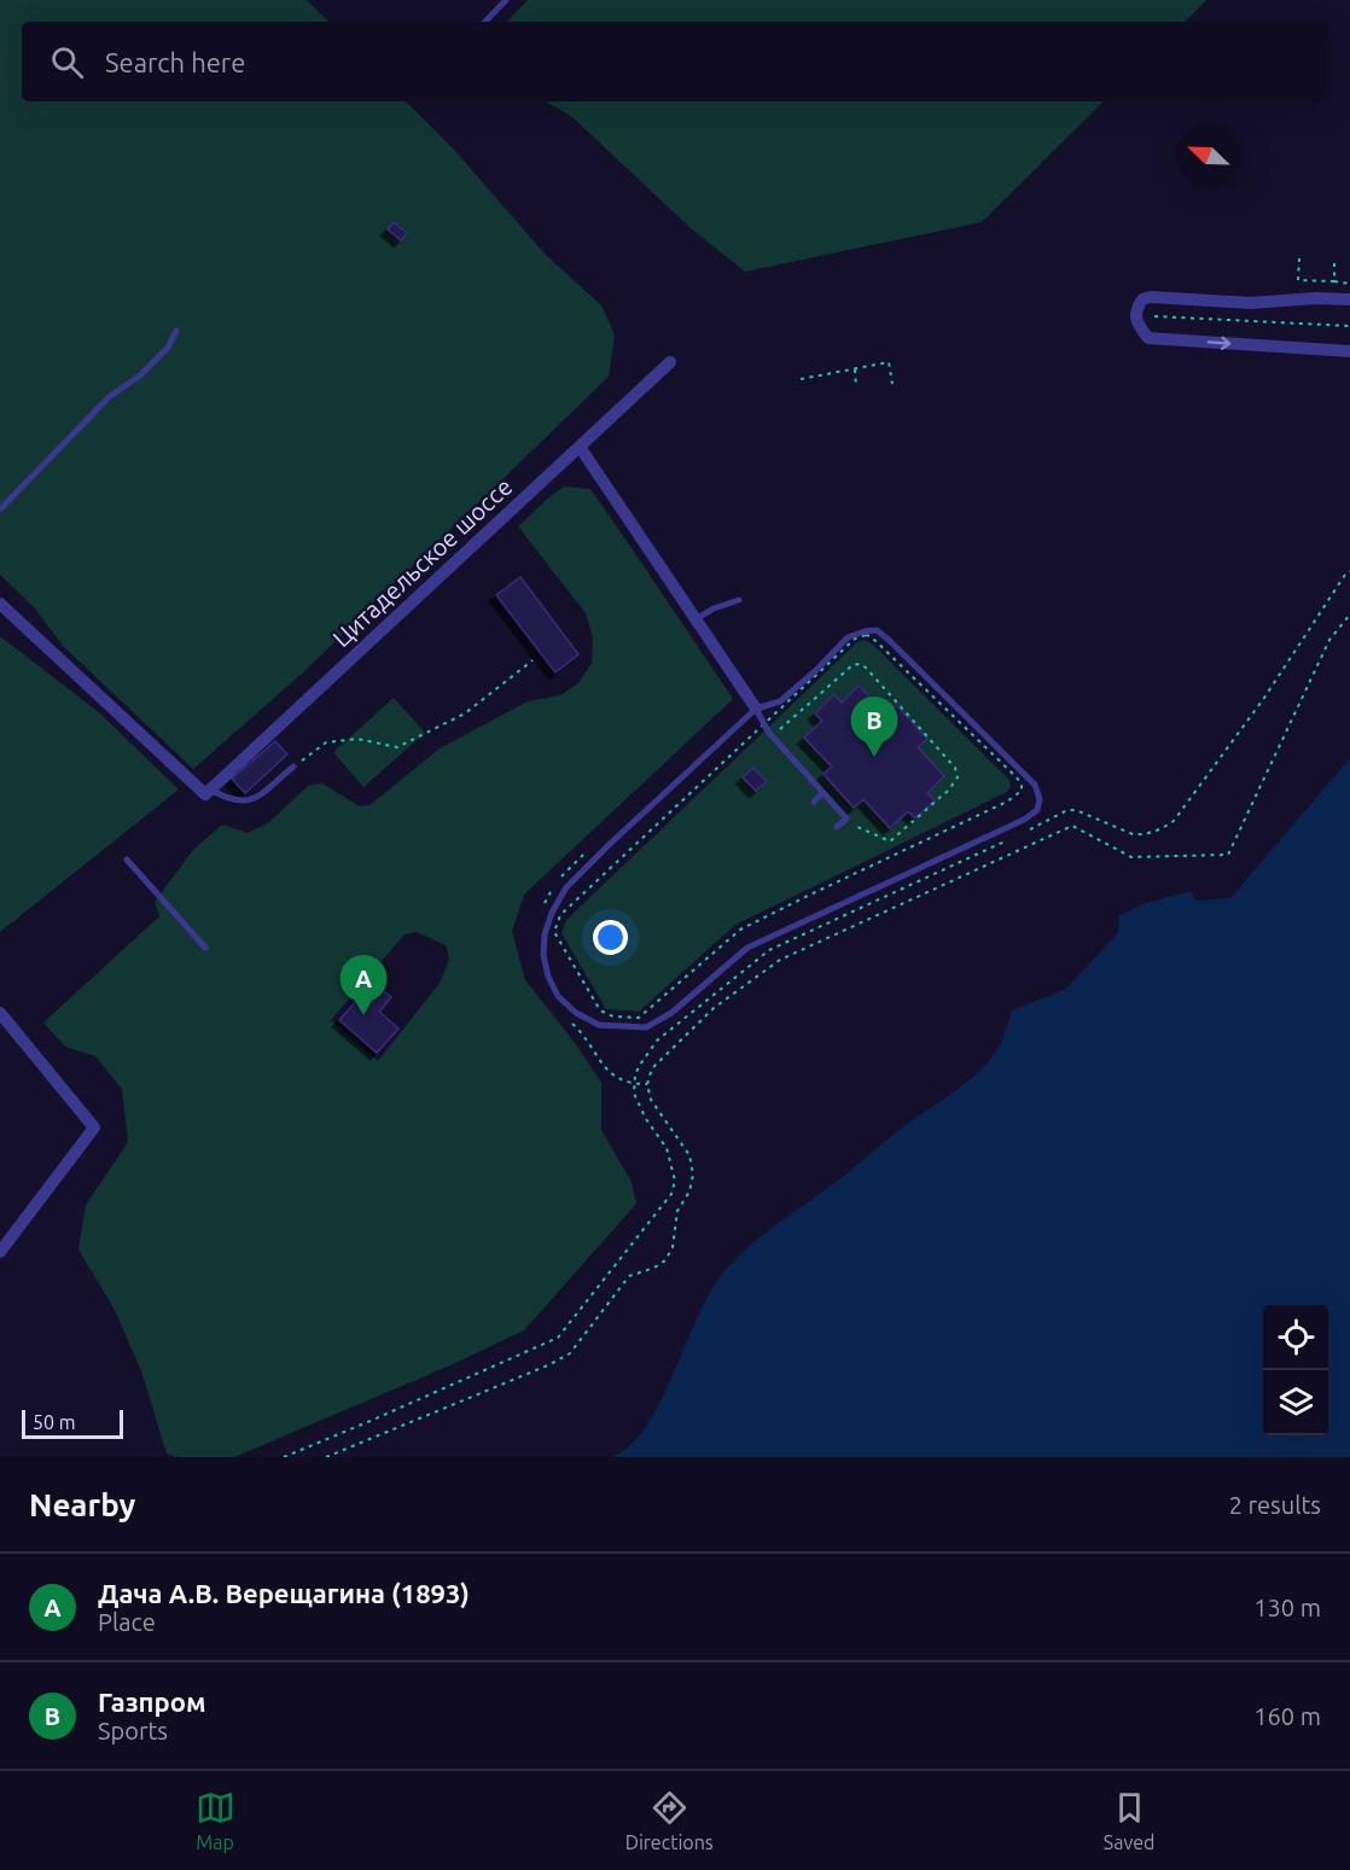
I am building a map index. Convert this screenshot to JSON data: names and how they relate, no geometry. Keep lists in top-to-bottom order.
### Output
{
  "streets": {
    "street": ["Цитадельское шоссе"]
  },
  "scale_bar": "50 m",
  "north": "top left",
  "page": {
    "search": "Search here",
    "pins": ["B", "A"],
    "scale": "50 m",
    "heading": ["Nearby", "2 results"],
    "list": [
      {
        "mark": "A",
        "name": "Дача А.В. Верещагина (1893)",
        "note": "Place",
        "value": "130 m"
      },
      {
        "mark": "B",
        "name": "Газпром",
        "note": "Sports",
        "value": "160 m"
      }
    ],
    "nav": ["Map", "Directions", "Saved"]
  }
}
